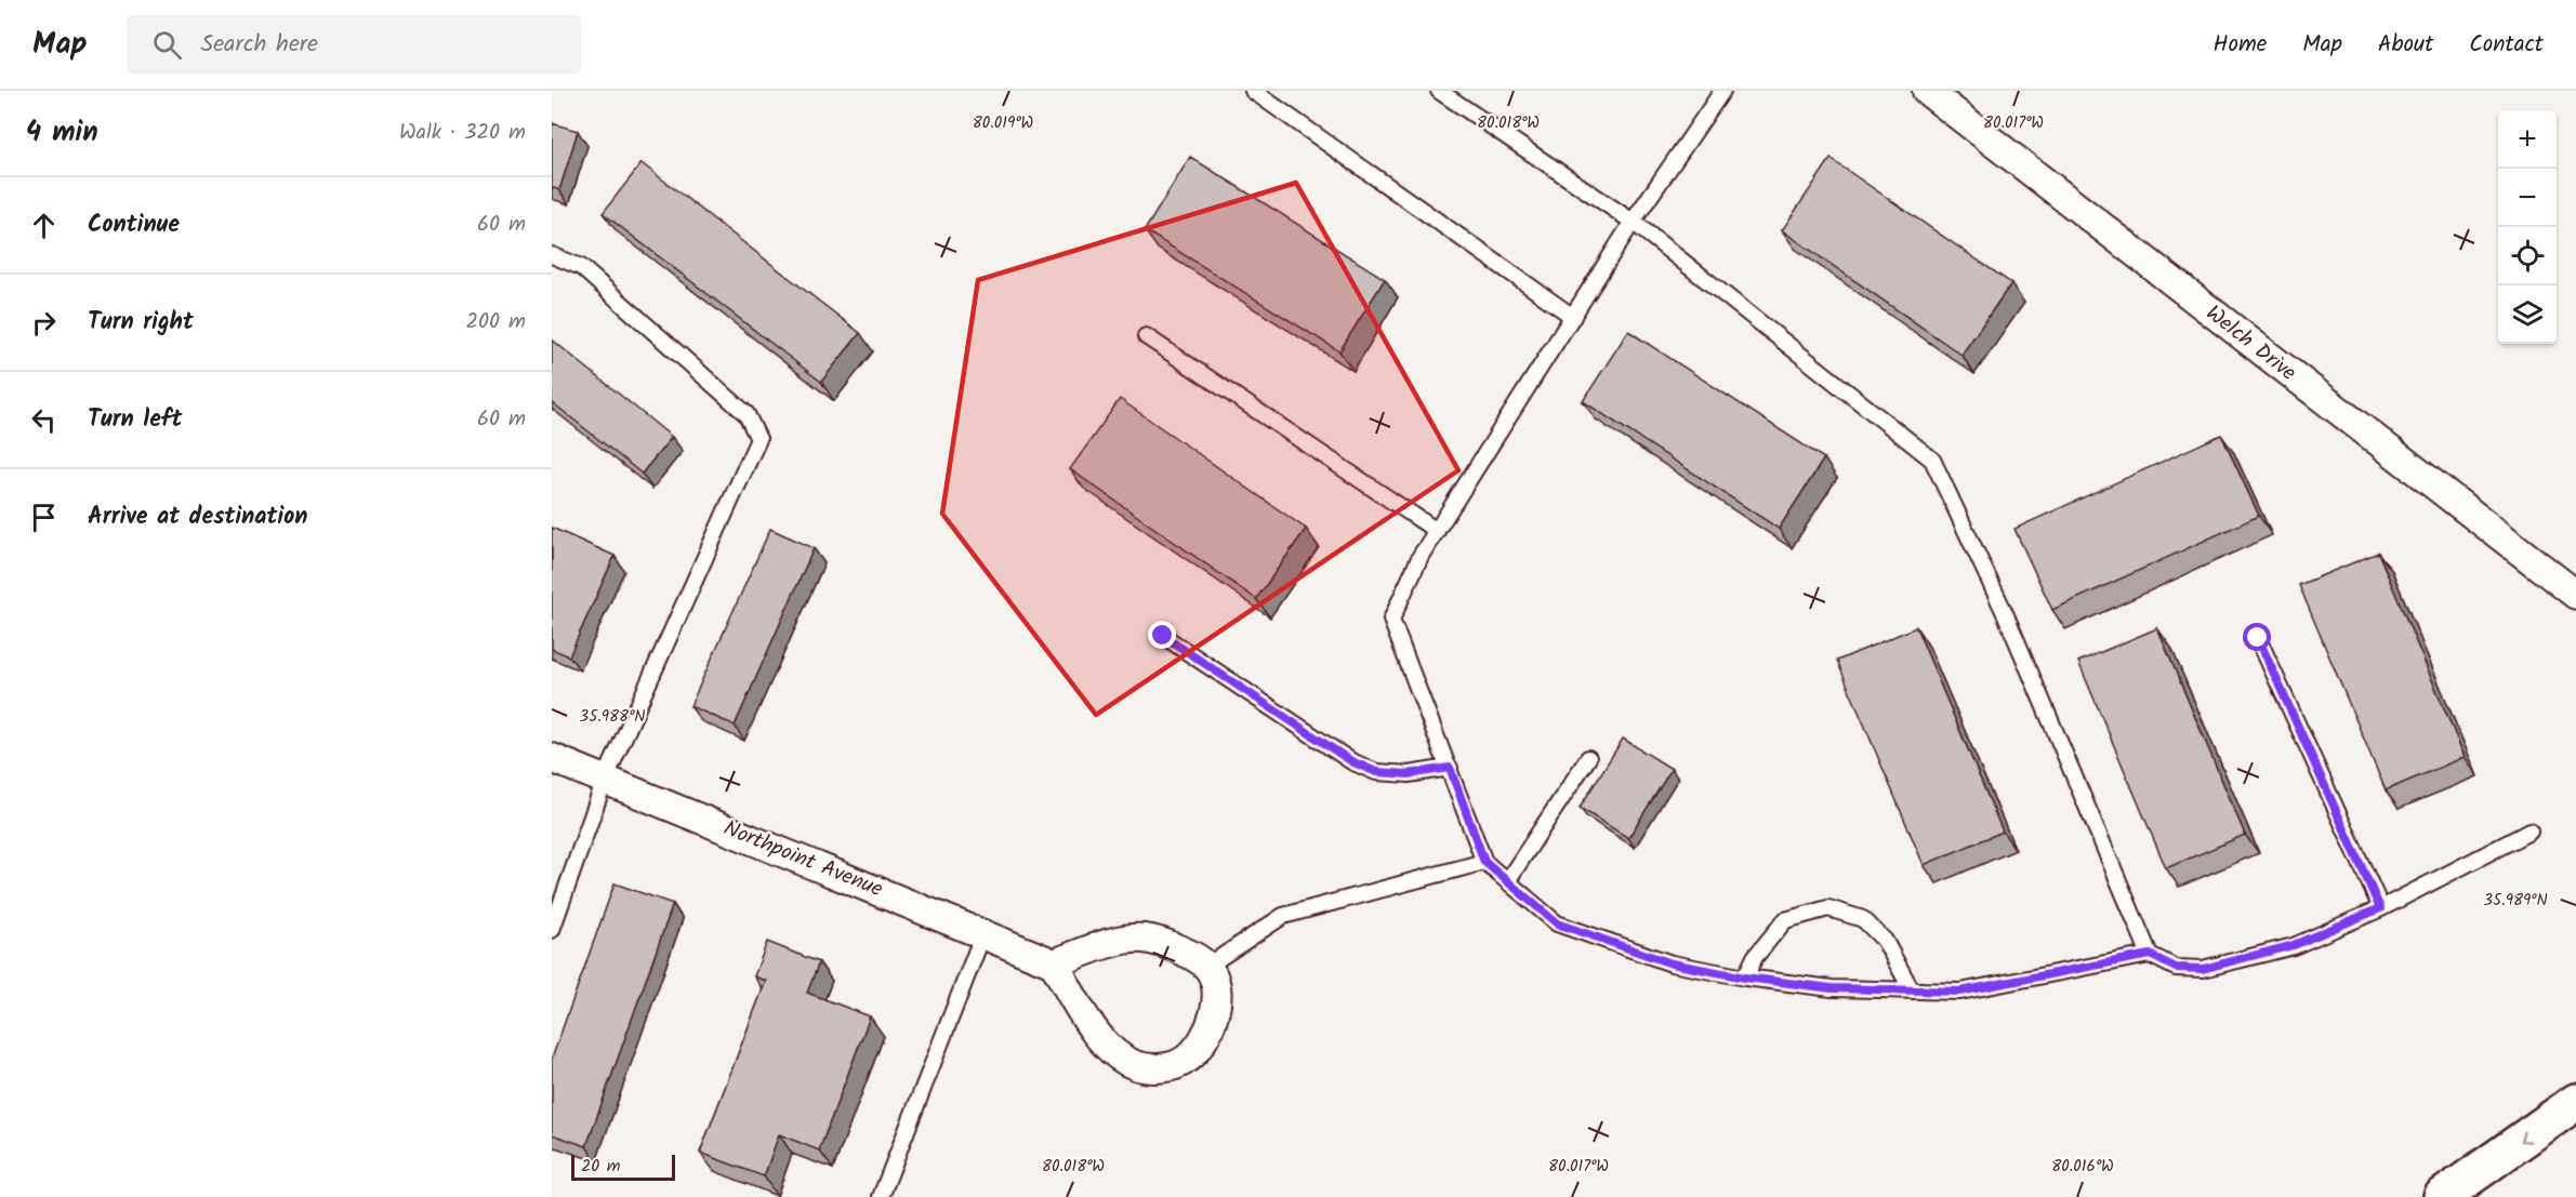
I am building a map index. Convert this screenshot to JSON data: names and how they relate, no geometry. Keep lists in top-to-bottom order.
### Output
{
  "streets": {
    "street": ["Welch Drive", "Northpoint Avenue"]
  },
  "scale_bar": "20 m",
  "page": {
    "header": "Map",
    "search": "Search here",
    "nav": [
      "Home",
      "Map",
      "About",
      "Contact"
    ],
    "heading": ["4 min", "Walk · 320 m"],
    "map_buttons": ["+", "−"],
    "list": [
      ["Continue", "60 m"],
      ["Turn right", "200 m"],
      ["Turn left", "60 m"],
      "Arrive at destination"
    ],
    "scale": "20 m"
  },
  "coordinates": [
    "80.018°W",
    "80.017°W",
    "80.019°W",
    "35.988°N",
    "35.989°N",
    "80.016°W"
  ]
}
